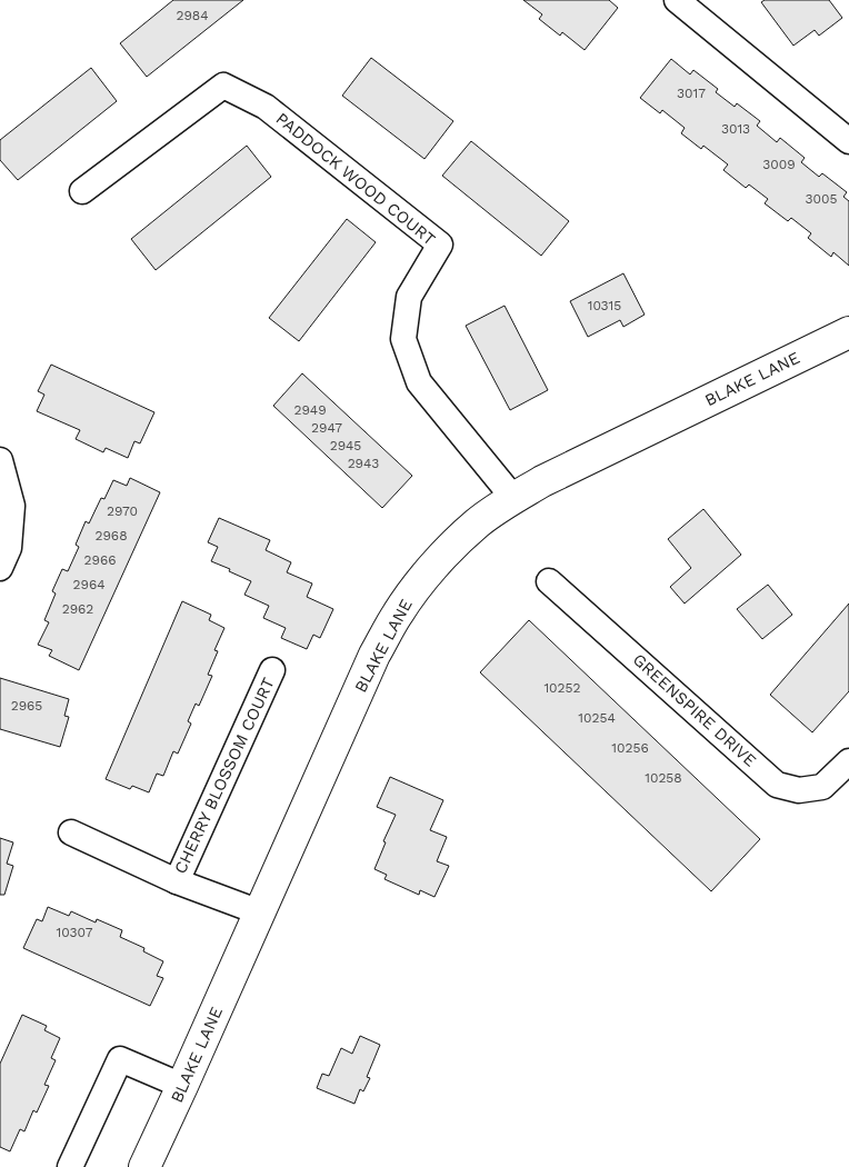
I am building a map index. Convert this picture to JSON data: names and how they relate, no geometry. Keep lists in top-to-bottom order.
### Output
{
  "streets": {
    "street": [
      "PADDOCK WOOD COURT",
      "BLAKE LANE",
      "GREENSPIRE DRIVE",
      "CHERRY BLOSSOM COURT"
    ]
  },
  "crossings": [
    ["PADDOCK WOOD COURT", "BLAKE LANE"]
  ],
  "house_numbers": [
    "2984",
    "3017",
    "3013",
    "3009",
    "3005",
    "10315",
    "2949",
    "2947",
    "2945",
    "2943",
    "2970",
    "2968",
    "2966",
    "2964",
    "2962",
    "10252",
    "2965",
    "10254",
    "10256",
    "10258",
    "10307"
  ]
}
